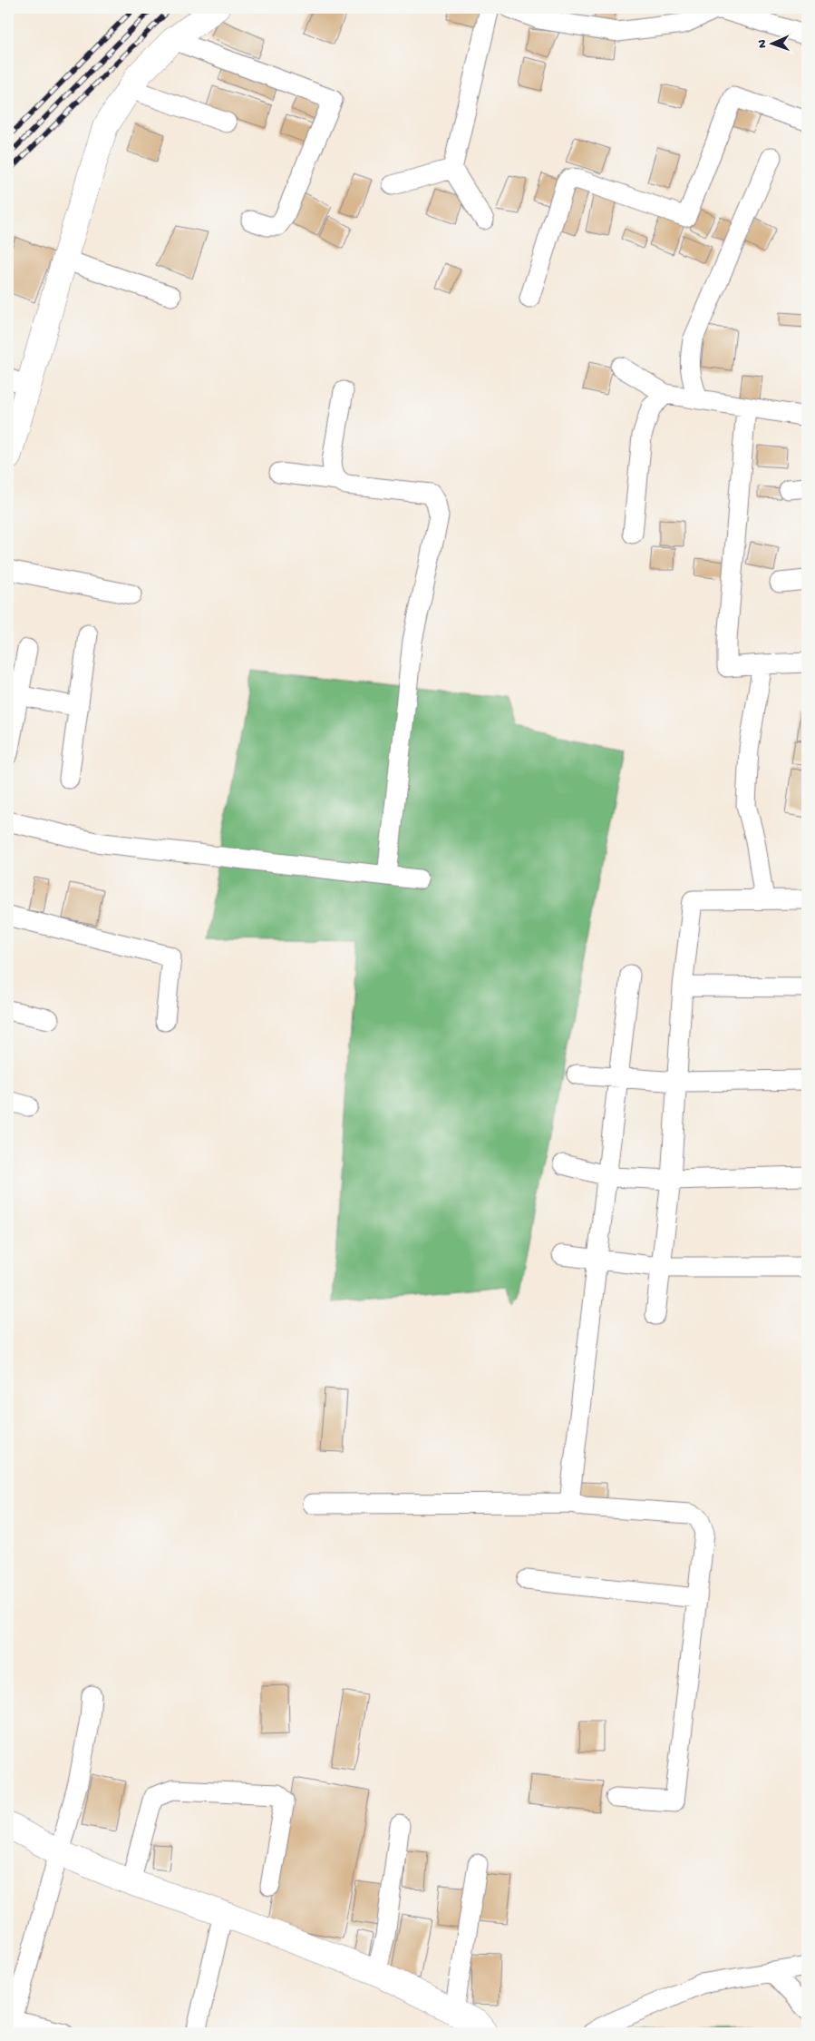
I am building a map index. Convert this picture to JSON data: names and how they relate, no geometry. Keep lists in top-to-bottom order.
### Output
{
  "north": "left"
}
